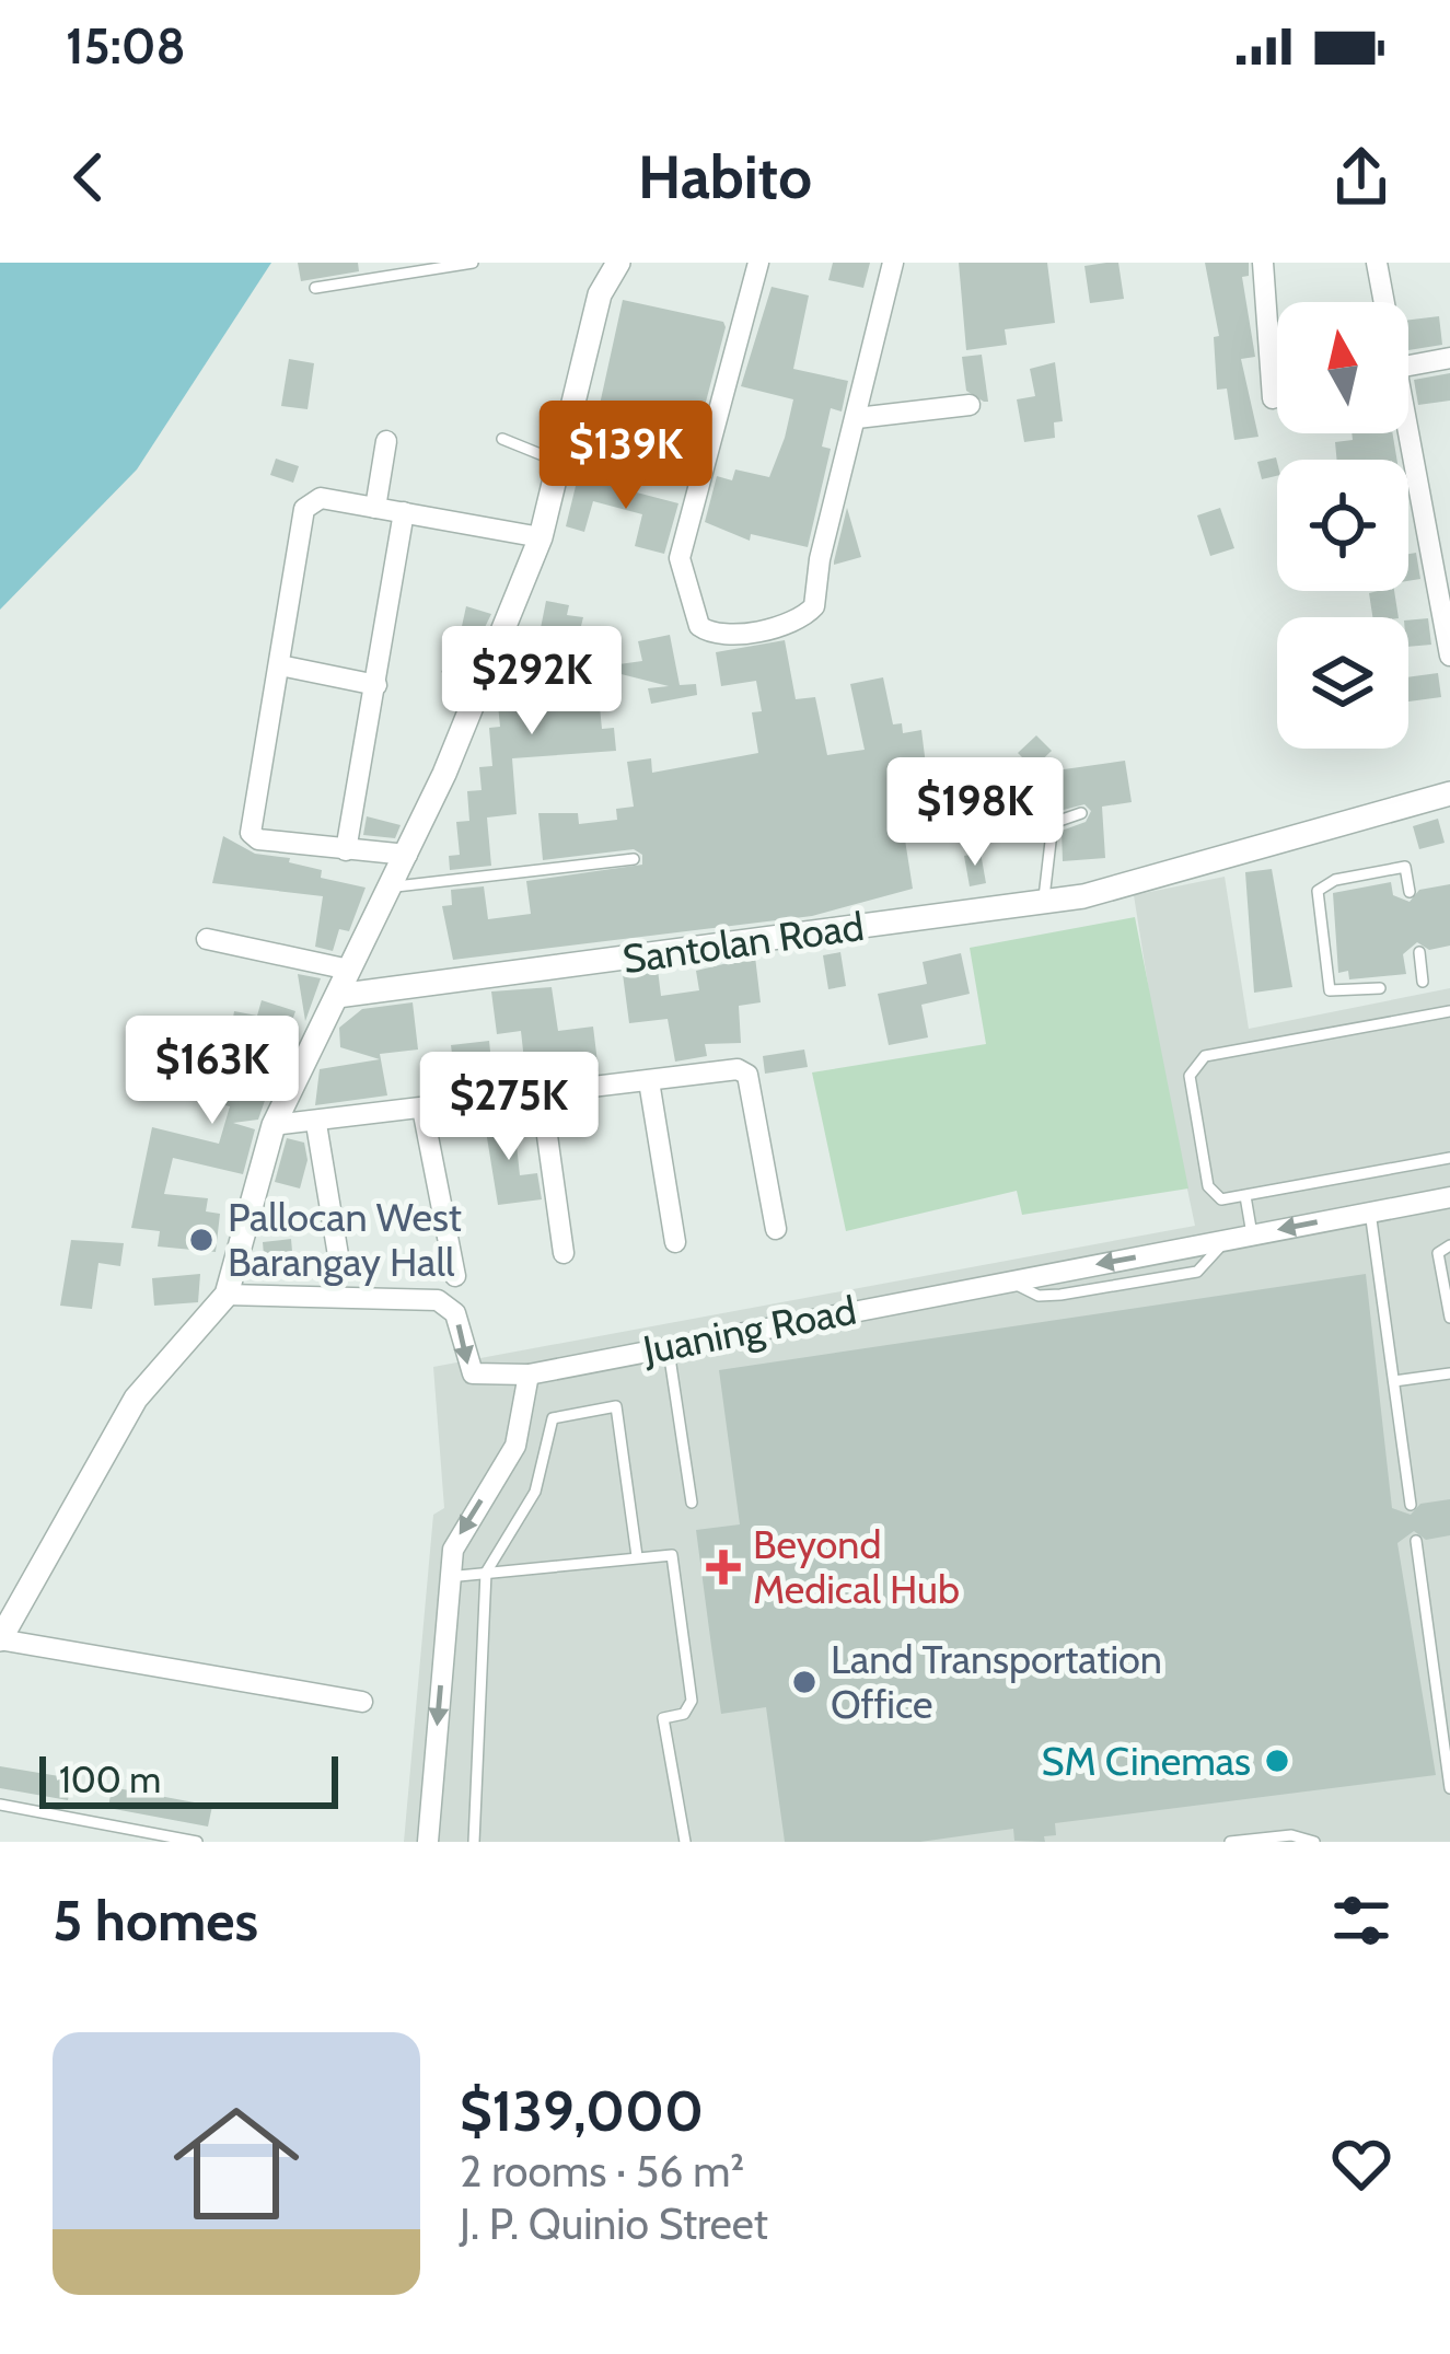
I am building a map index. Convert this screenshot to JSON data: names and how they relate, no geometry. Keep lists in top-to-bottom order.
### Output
{
  "streets": {
    "street": ["Santolan Road", "Juaning Road"]
  },
  "places": {
    "other": ["Pallocan West Barangay Hall", "Land Transportation Office", "SM Cinemas"],
    "health": ["Beyond Medical Hub"]
  },
  "scale_bar": "100 m",
  "north": "top",
  "page": {
    "status": "15:08",
    "header": "Habito",
    "price": [
      "$139K",
      "$292K",
      "$198K",
      "$163K",
      "$275K"
    ],
    "scale": "100 m",
    "heading": "5 homes",
    "list": [
      {
        "name": "$139,000",
        "note": "2 rooms · 56 m² · J. P. Quinio Street"
      }
    ]
  }
}
